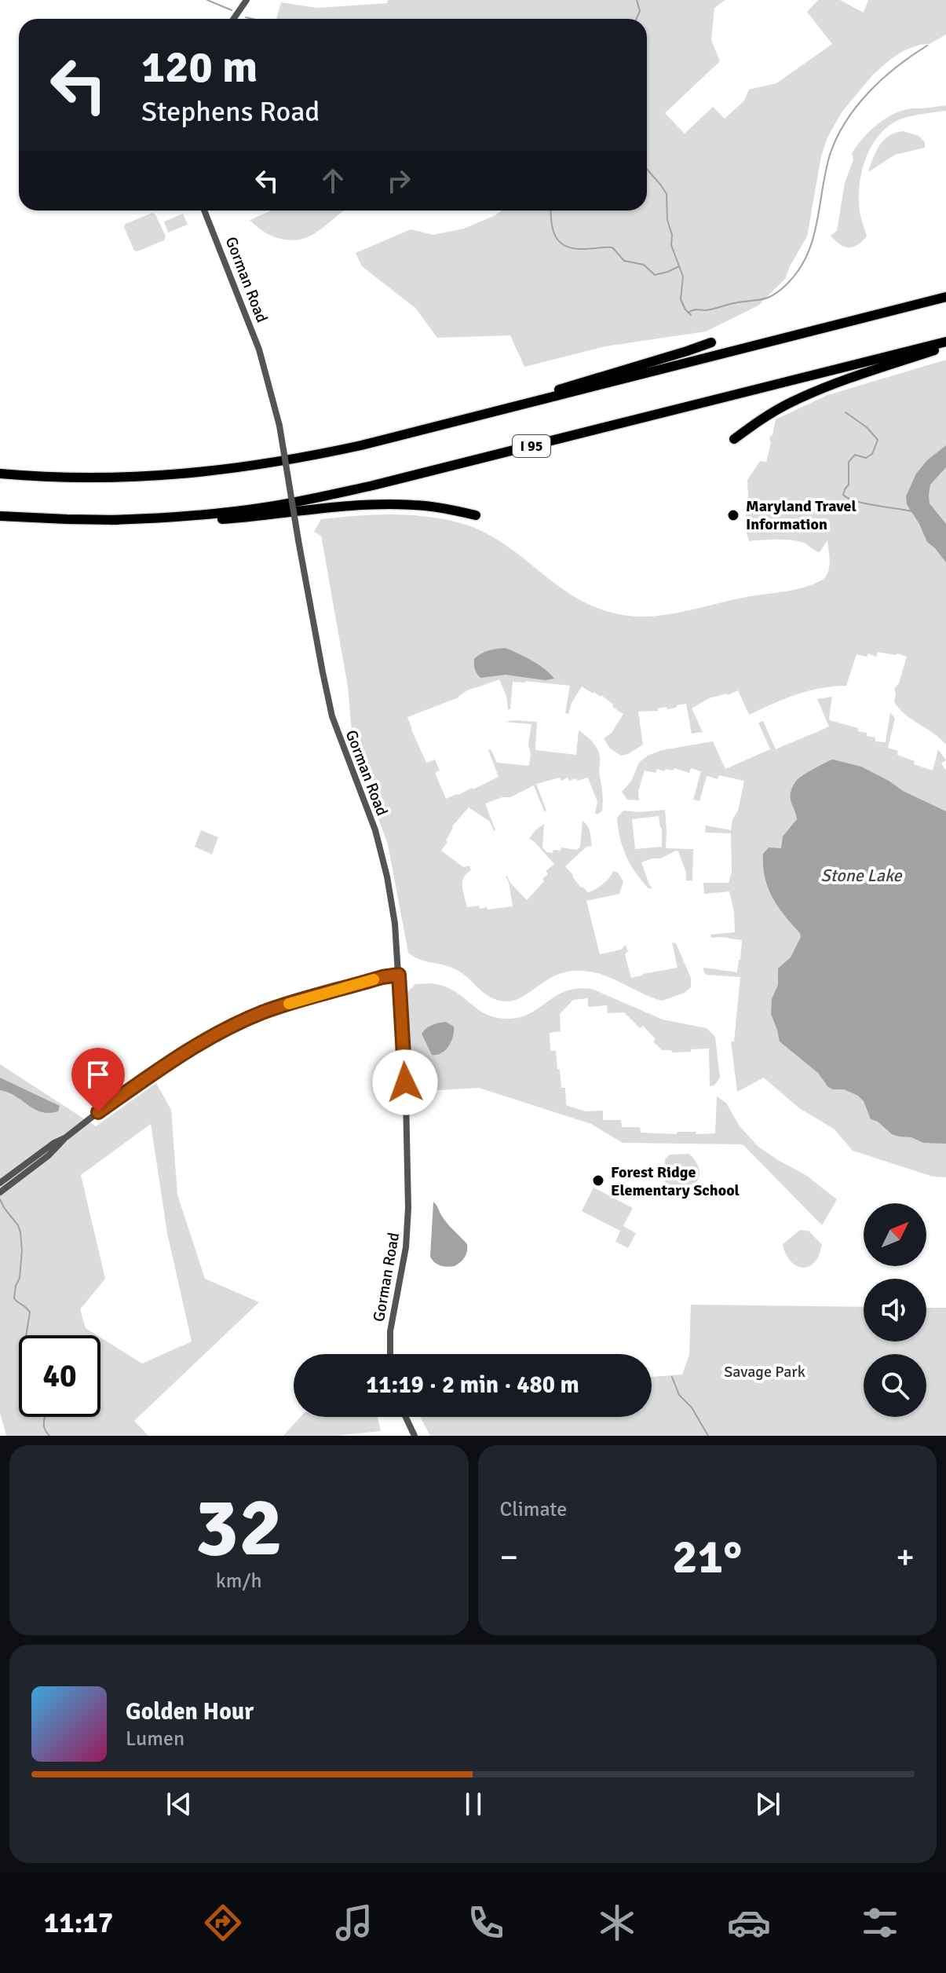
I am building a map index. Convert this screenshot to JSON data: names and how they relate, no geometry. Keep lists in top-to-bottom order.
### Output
{
  "streets": {
    "highway": ["I 95"],
    "street": ["Gorman Road"]
  },
  "water": ["Stone Lake"],
  "parks": ["Savage Park"],
  "places": ["Maryland Travel Information", "Forest Ridge Elementary School"],
  "north": "top right",
  "page": {
    "turn": ["120 m", "Stephens Road"],
    "limit": "40",
    "trip": "11:19 · 2 min · 480 m",
    "tile": [
      ["32", "km/h"],
      "Climate"
    ],
    "heat": ["−", "21°", "+"],
    "song": ["Golden Hour", "Lumen"],
    "tabs": "11:17"
  }
}
